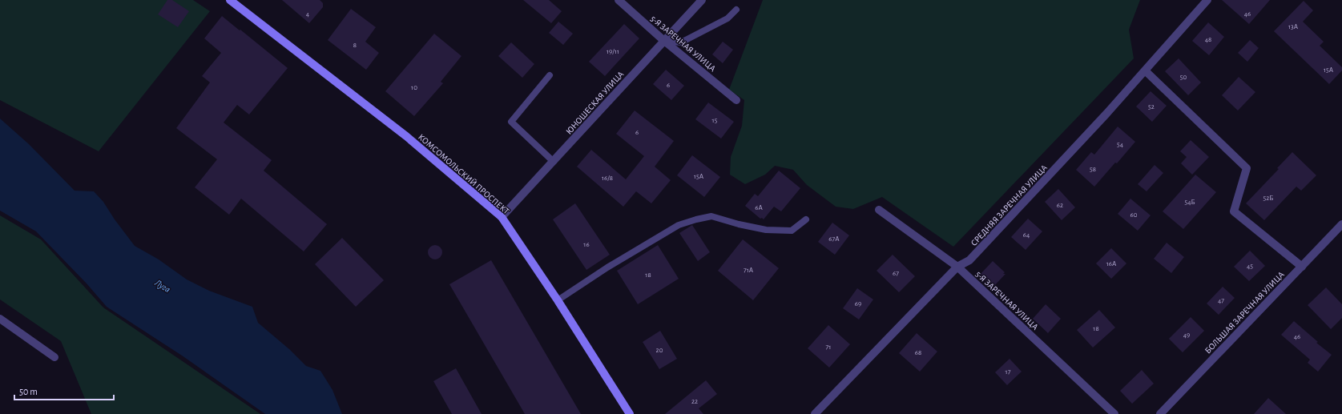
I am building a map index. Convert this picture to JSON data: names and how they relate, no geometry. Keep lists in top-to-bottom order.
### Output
{
  "streets": {
    "main road": ["КОМСОМОЛЬСКИЙ ПРОСПЕКТ"],
    "street": [
      "5-Я ЗАРЕЧНАЯ УЛИЦА",
      "ЮНОШЕСКАЯ УЛИЦА",
      "СРЕДНЯЯ ЗАРЕЧНАЯ УЛИЦА",
      "БОЛЬШАЯ ЗАРЕЧНАЯ УЛИЦА"
    ]
  },
  "crossings": [
    ["5-Я ЗАРЕЧНАЯ УЛИЦА", "ЮНОШЕСКАЯ УЛИЦА"],
    ["5-Я ЗАРЕЧНАЯ УЛИЦА", "СРЕДНЯЯ ЗАРЕЧНАЯ УЛИЦА"],
    ["ЮНОШЕСКАЯ УЛИЦА", "КОМСОМОЛЬСКИЙ ПРОСПЕКТ"]
  ],
  "water": ["Луга"],
  "house_numbers": [
    "4",
    "46",
    "13А",
    "48",
    "8",
    "19/11",
    "15А",
    "50",
    "6",
    "10",
    "52",
    "15",
    "6",
    "54",
    "58",
    "15А",
    "16/8",
    "52Б",
    "54Б",
    "62",
    "6А",
    "60",
    "64",
    "67А",
    "16",
    "16А",
    "45",
    "71А",
    "67",
    "18",
    "47",
    "69",
    "18",
    "49",
    "46",
    "71",
    "20",
    "68",
    "17",
    "22"
  ],
  "scale_bar": "50 m"
}
